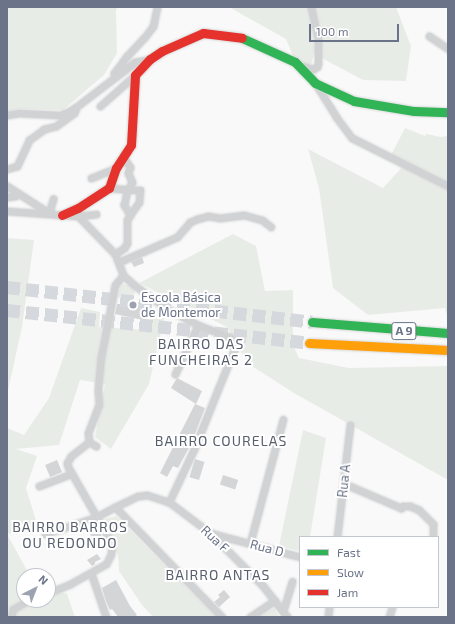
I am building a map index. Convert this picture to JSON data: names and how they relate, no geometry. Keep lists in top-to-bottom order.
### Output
{
  "streets": {
    "main road": ["A 9"],
    "street": ["Rua A", "Rua F", "Rua D"]
  },
  "crossings": [
    ["Rua F", "Rua D"]
  ],
  "districts": [
    "BAIRRO DAS FUNCHEIRAS 2",
    "BAIRRO COURELAS",
    "BAIRRO BARROS OU REDONDO",
    "BAIRRO ANTAS"
  ],
  "places": ["Escola Básica de Montemor"],
  "legend": ["Fast", "Slow", "Jam"],
  "scale_bar": "100 m",
  "north": "top right"
}
